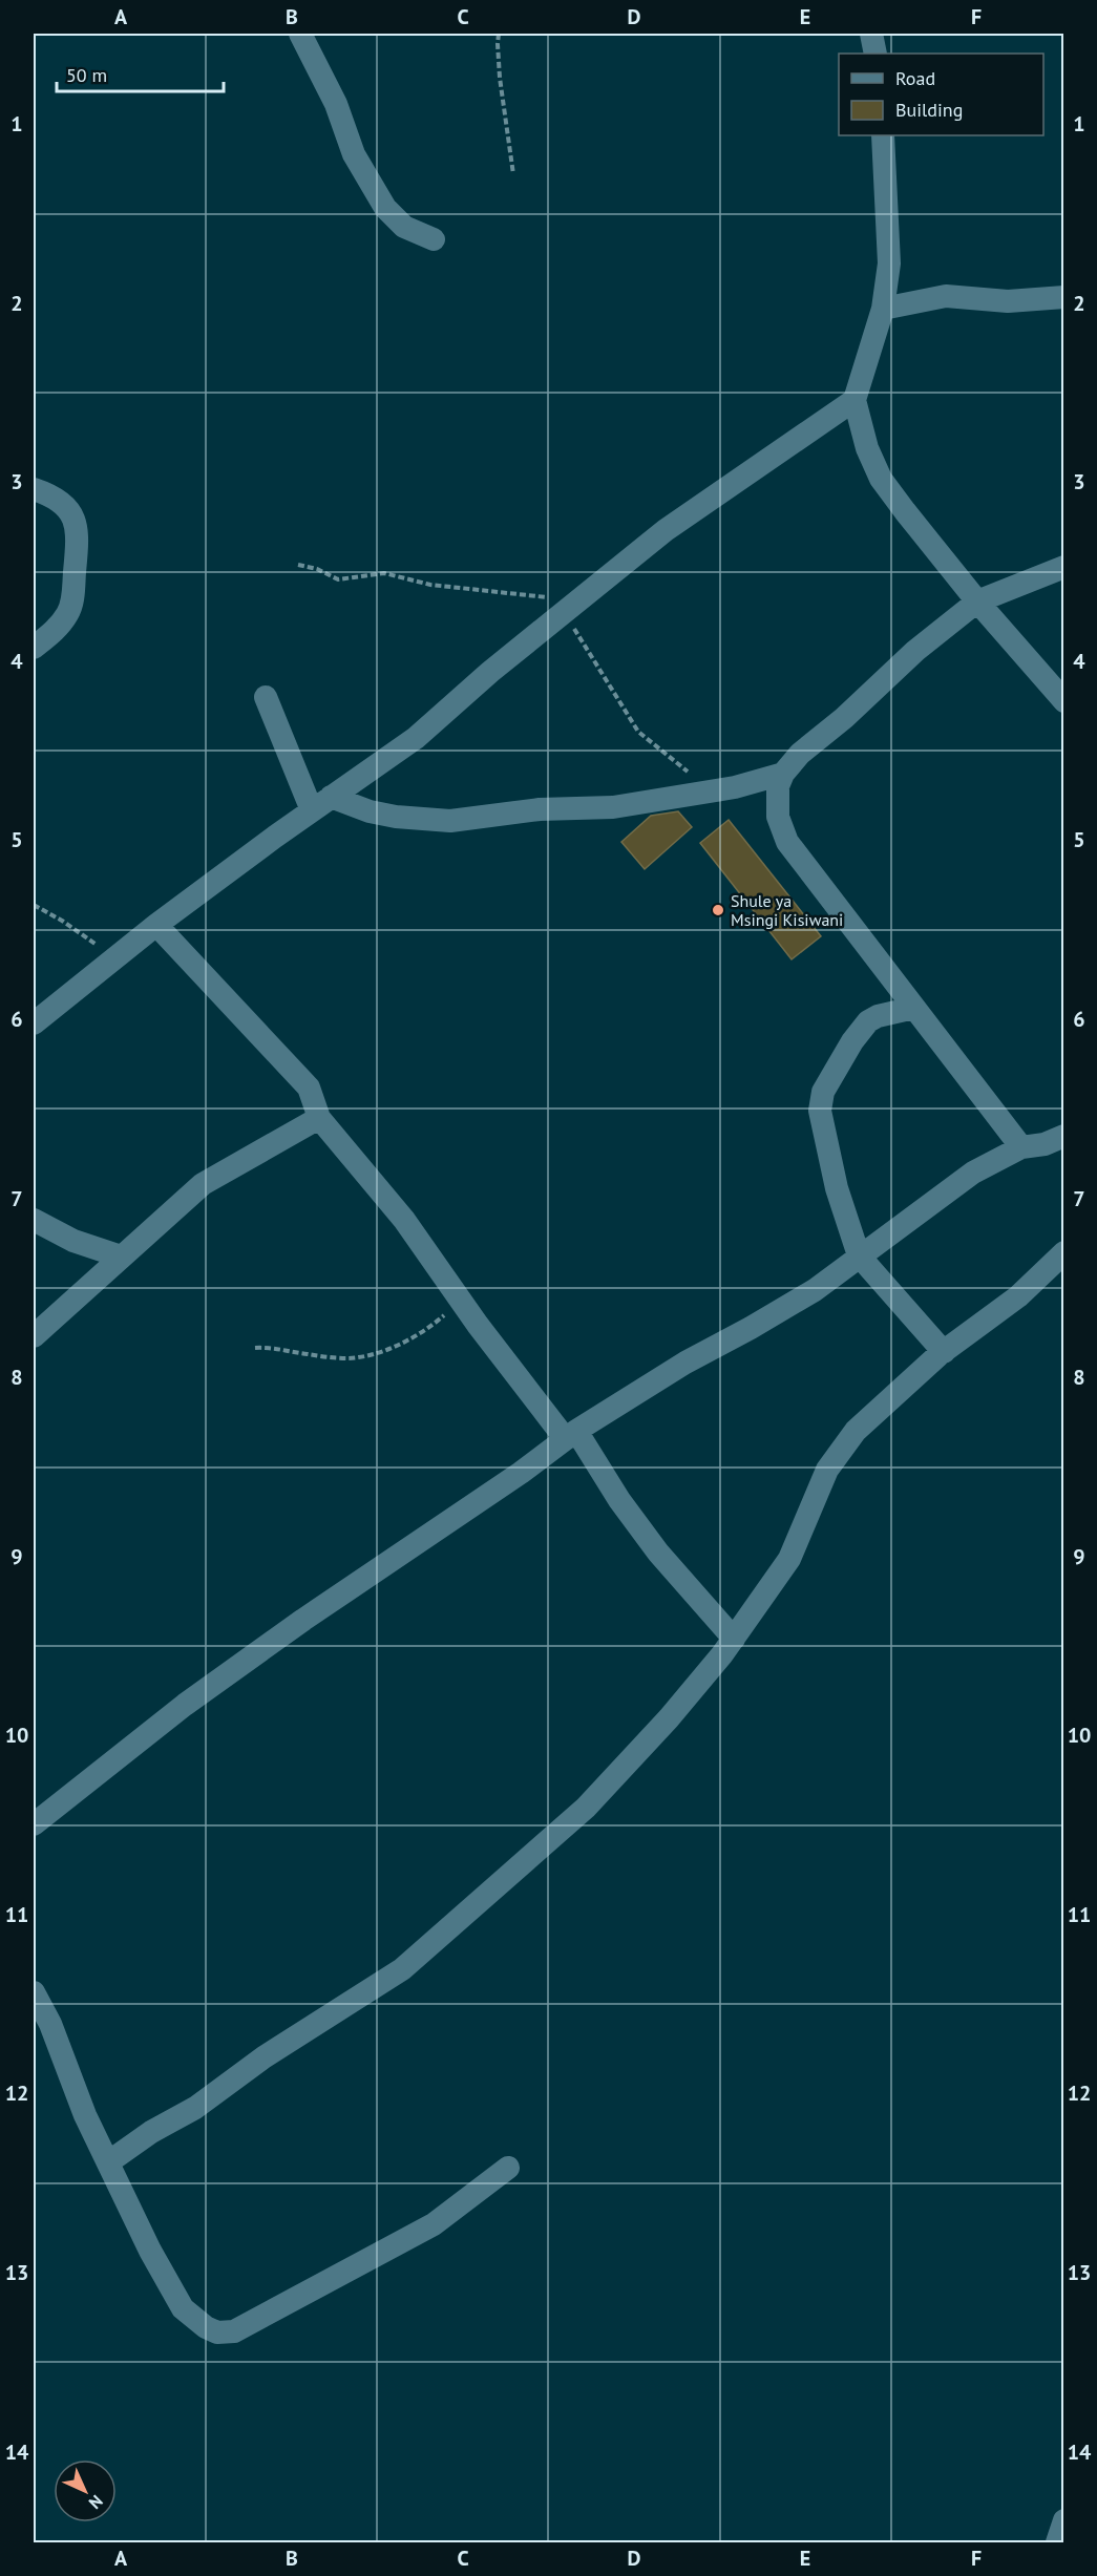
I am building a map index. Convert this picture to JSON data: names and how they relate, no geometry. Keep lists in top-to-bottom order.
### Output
{
  "places": ["Shule ya Msingi Kisiwani"],
  "legend": ["Road", "Building"],
  "scale_bar": "50 m",
  "north": "bottom right",
  "grid": {
    "columns": [
      "A",
      "B",
      "C",
      "D",
      "E",
      "F"
    ],
    "rows": [
      "1",
      "2",
      "3",
      "4",
      "5",
      "6",
      "7",
      "8",
      "9",
      "10",
      "11",
      "12",
      "13",
      "14"
    ]
  }
}
